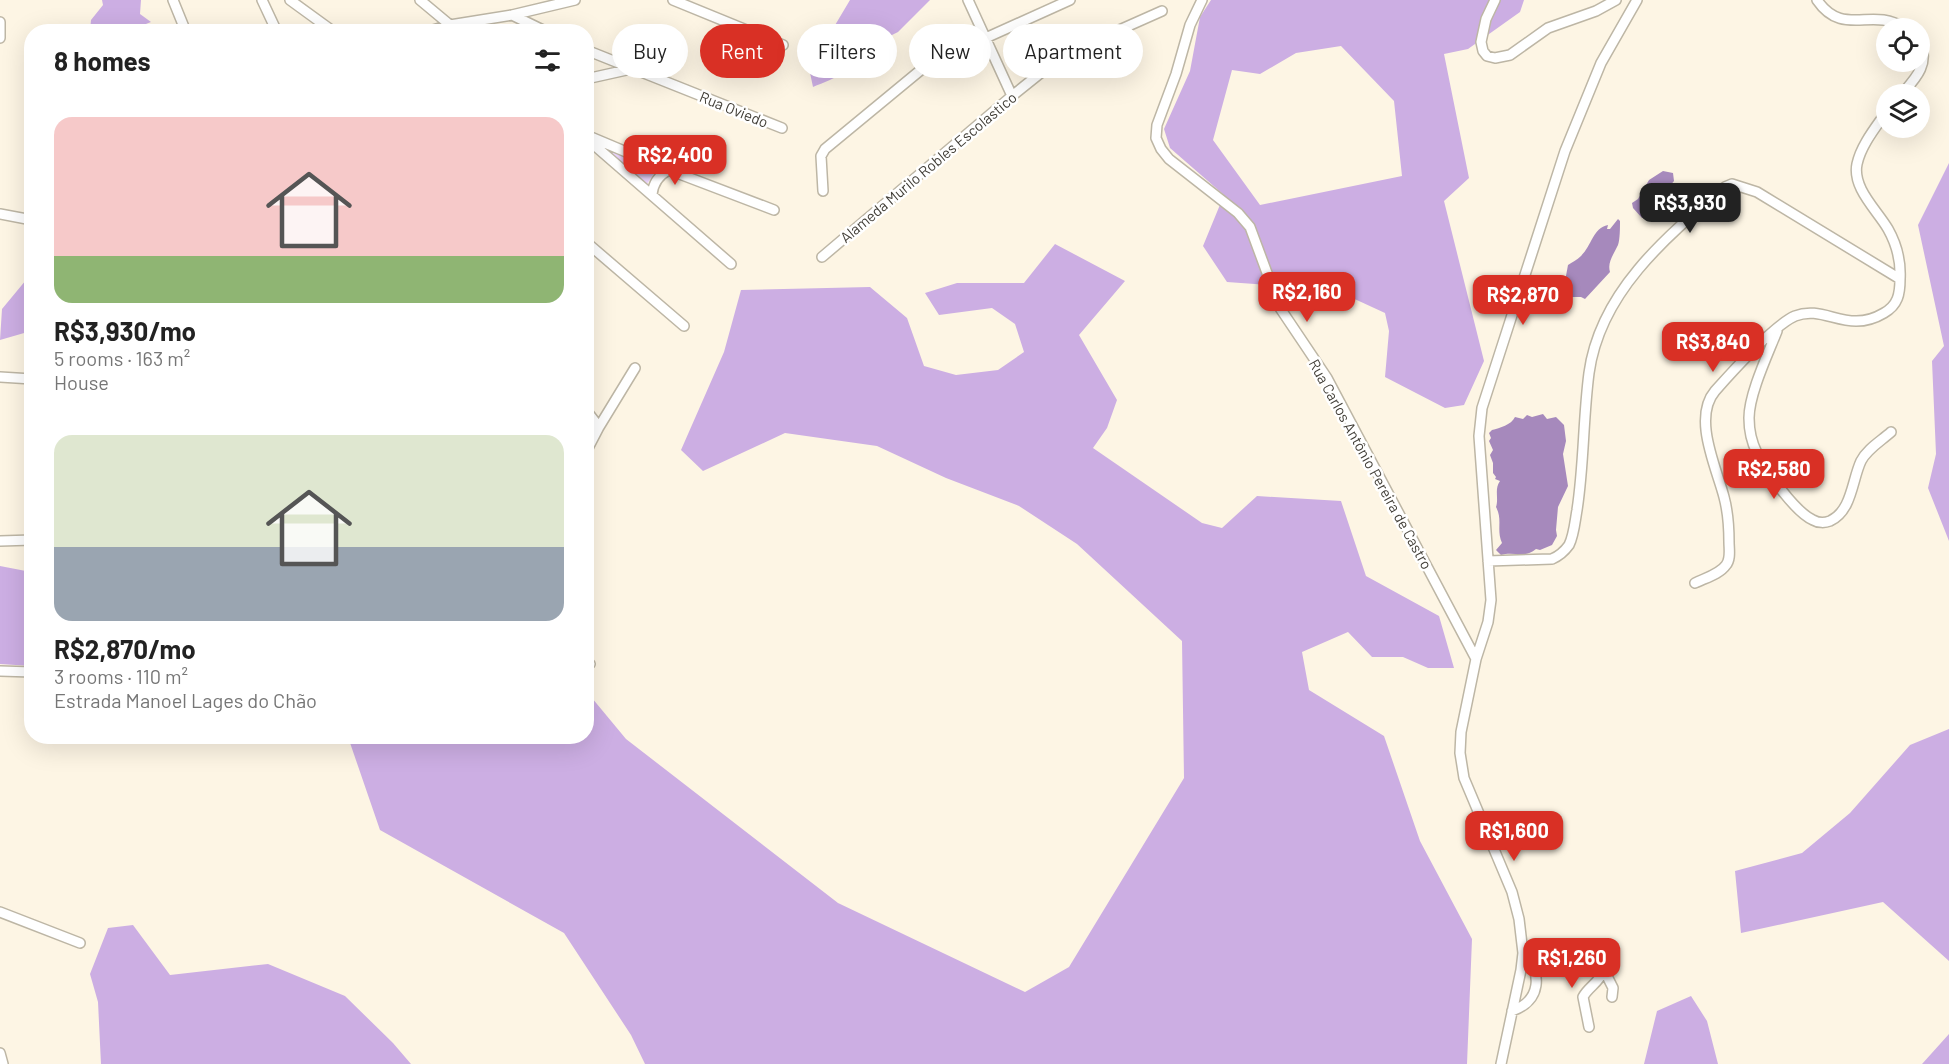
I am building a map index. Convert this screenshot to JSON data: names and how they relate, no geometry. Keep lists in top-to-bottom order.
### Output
{
  "streets": {
    "street": ["Rua Oviedo", "Alameda Murilo Robles Escolastico", "Rua Carlos Antônio Pereira de Castro"]
  },
  "page": {
    "chip": [
      "Buy",
      "Rent",
      "Filters",
      "New",
      "Apartment"
    ],
    "heading": "8 homes",
    "list": [
      {
        "name": "R$3,930/mo",
        "note": "5 rooms · 163 m² · House"
      },
      {
        "name": "R$2,870/mo",
        "note": "3 rooms · 110 m² · Estrada Manoel Lages do Chão"
      }
    ],
    "price": [
      "R$2,400",
      "R$3,930",
      "R$2,160",
      "R$2,870",
      "R$3,840",
      "R$2,580",
      "R$1,600",
      "R$1,260"
    ]
  }
}
